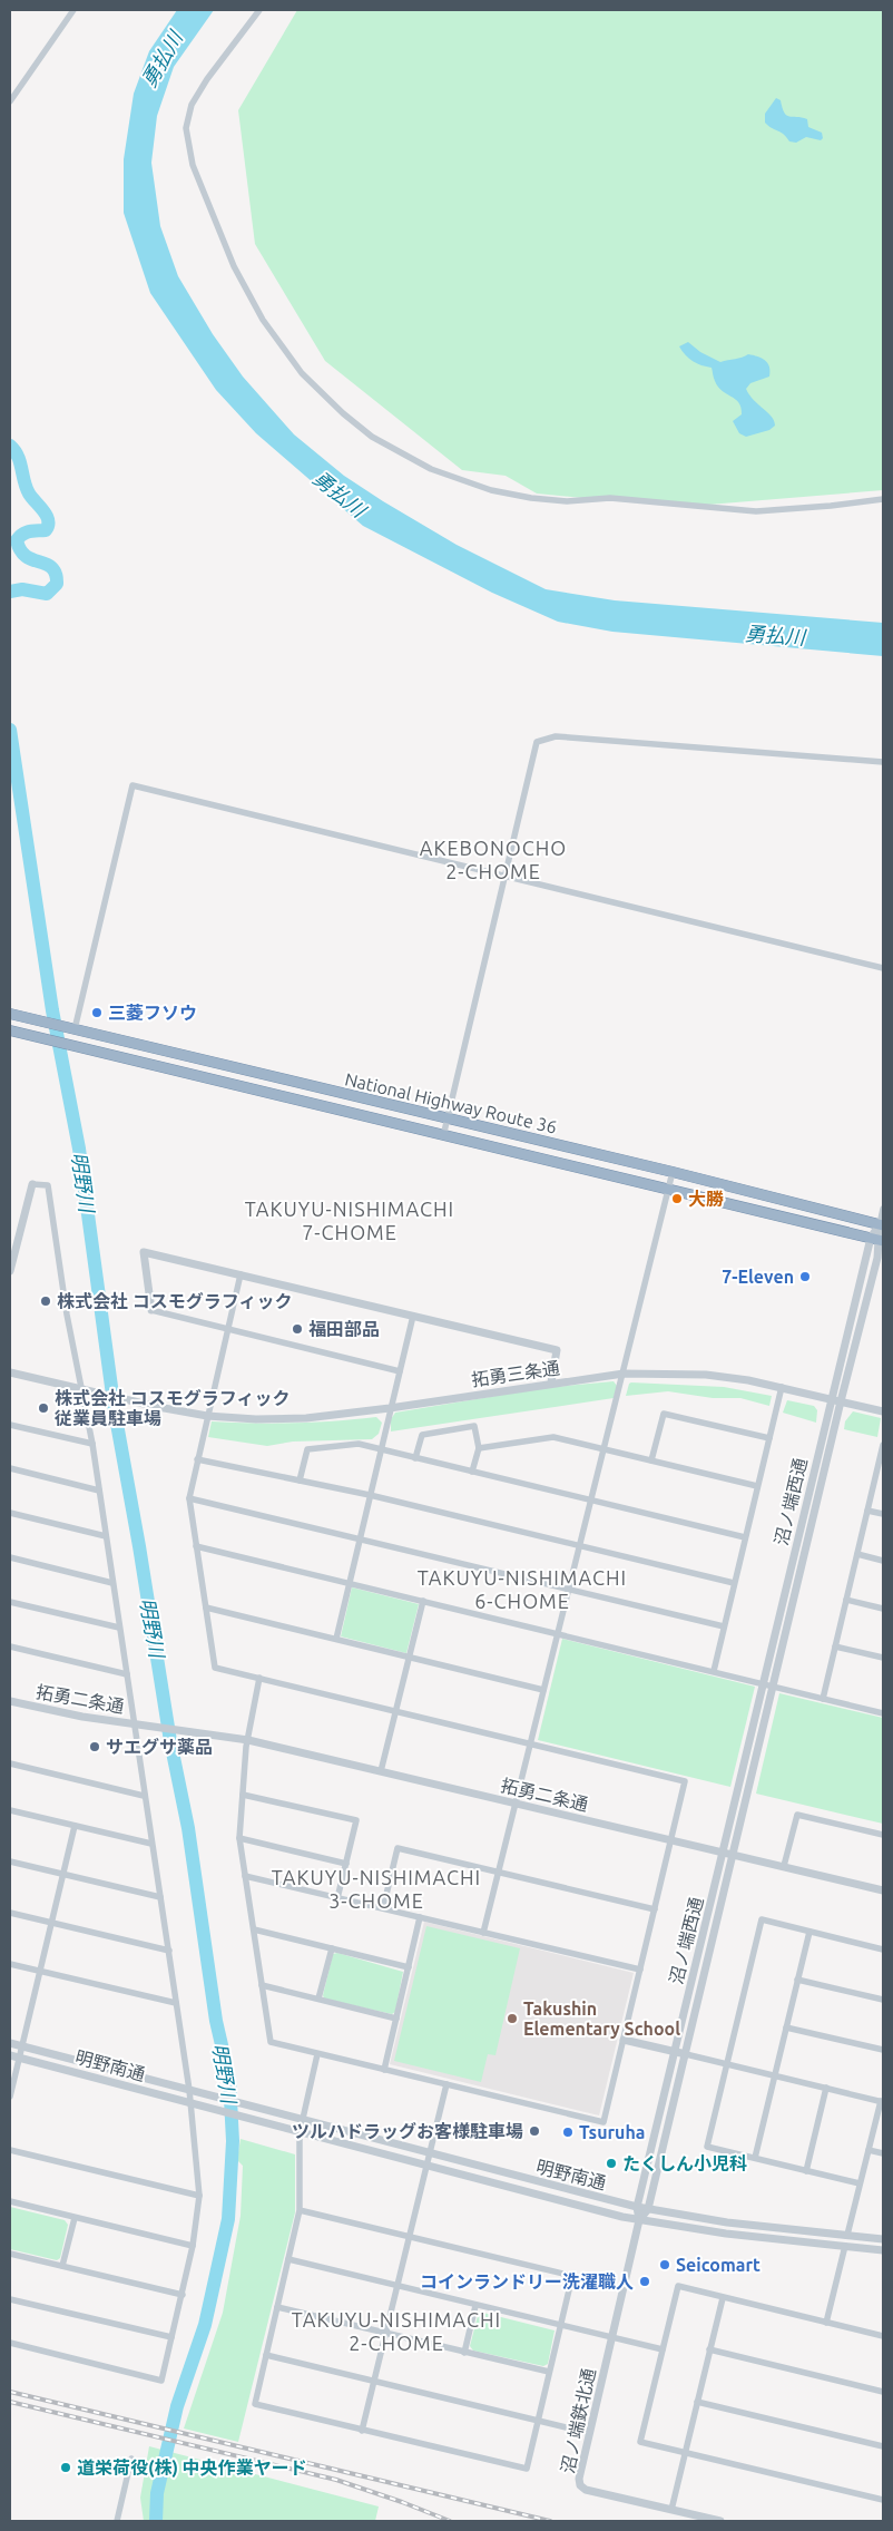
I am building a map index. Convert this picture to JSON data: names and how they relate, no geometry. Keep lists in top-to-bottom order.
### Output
{
  "streets": {
    "highway": ["National Highway Route 36"],
    "street": [
      "拓勇三条通",
      "沼ノ端西通",
      "拓勇二条通",
      "明野南通",
      "沼ノ端鉄北通"
    ]
  },
  "crossings": [
    ["National Highway Route 36", "沼ノ端西通"],
    ["拓勇三条通", "沼ノ端西通"],
    ["沼ノ端西通", "拓勇二条通"],
    ["沼ノ端西通", "明野南通"],
    ["沼ノ端西通", "沼ノ端鉄北通"],
    ["明野南通", "沼ノ端鉄北通"]
  ],
  "districts": [
    "AKEBONOCHO 2-CHOME",
    "TAKUYU-NISHIMACHI 7-CHOME",
    "TAKUYU-NISHIMACHI 6-CHOME",
    "TAKUYU-NISHIMACHI 3-CHOME",
    "TAKUYU-NISHIMACHI 2-CHOME"
  ],
  "water": ["勇払川", "明野川"],
  "places": [
    "三菱フソウ",
    "大勝",
    "7-Eleven",
    "株式会社 コスモグラフィック",
    "福田部品",
    "株式会社 コスモグラフィック 従業員駐車場",
    "サエグサ薬品",
    "Takushin Elementary School",
    "ツルハドラッグお客様駐車場",
    "Tsuruha",
    "たくしん小児科",
    "Seicomart",
    "コインランドリー洗濯職人",
    "道栄荷役(株) 中央作業ヤード"
  ]
}
